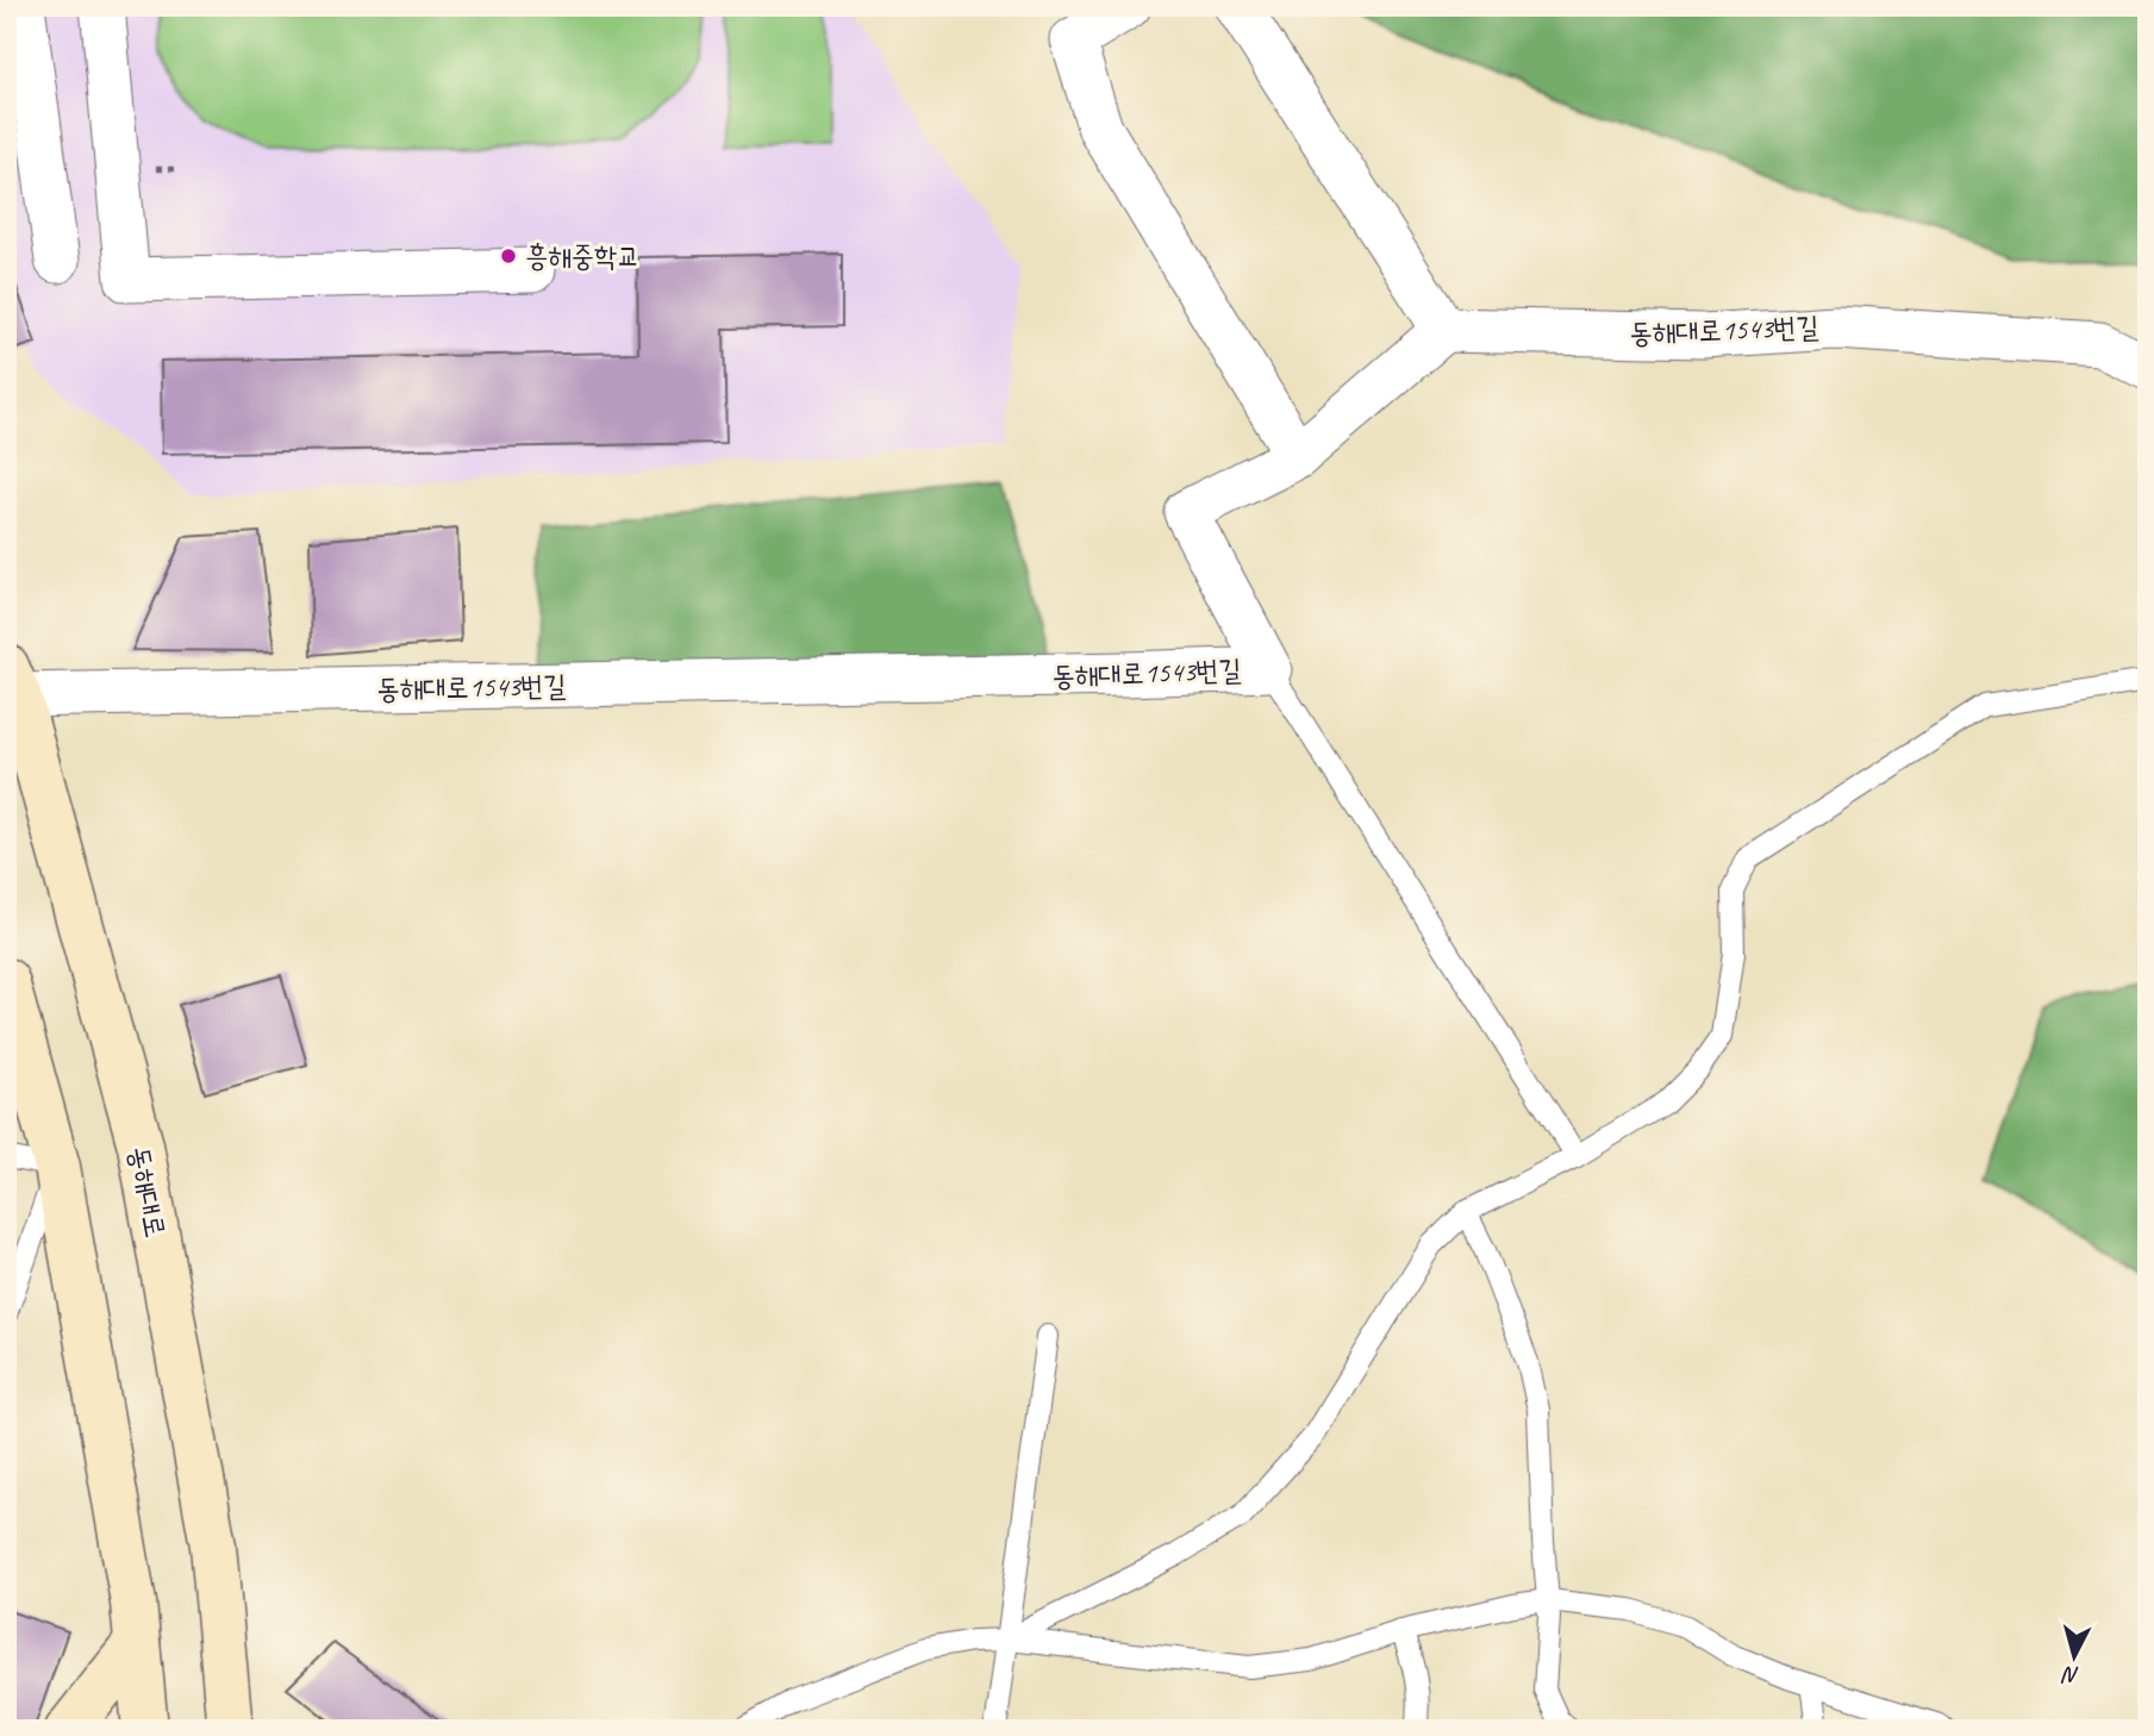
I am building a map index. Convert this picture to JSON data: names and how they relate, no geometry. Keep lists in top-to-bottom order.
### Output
{
  "streets": {
    "main road": ["동해대로"],
    "street": ["동해대로1543번길"]
  },
  "crossings": [
    ["동해대로1543번길", "동해대로"]
  ],
  "places": ["흥해중학교"],
  "north": "bottom"
}
